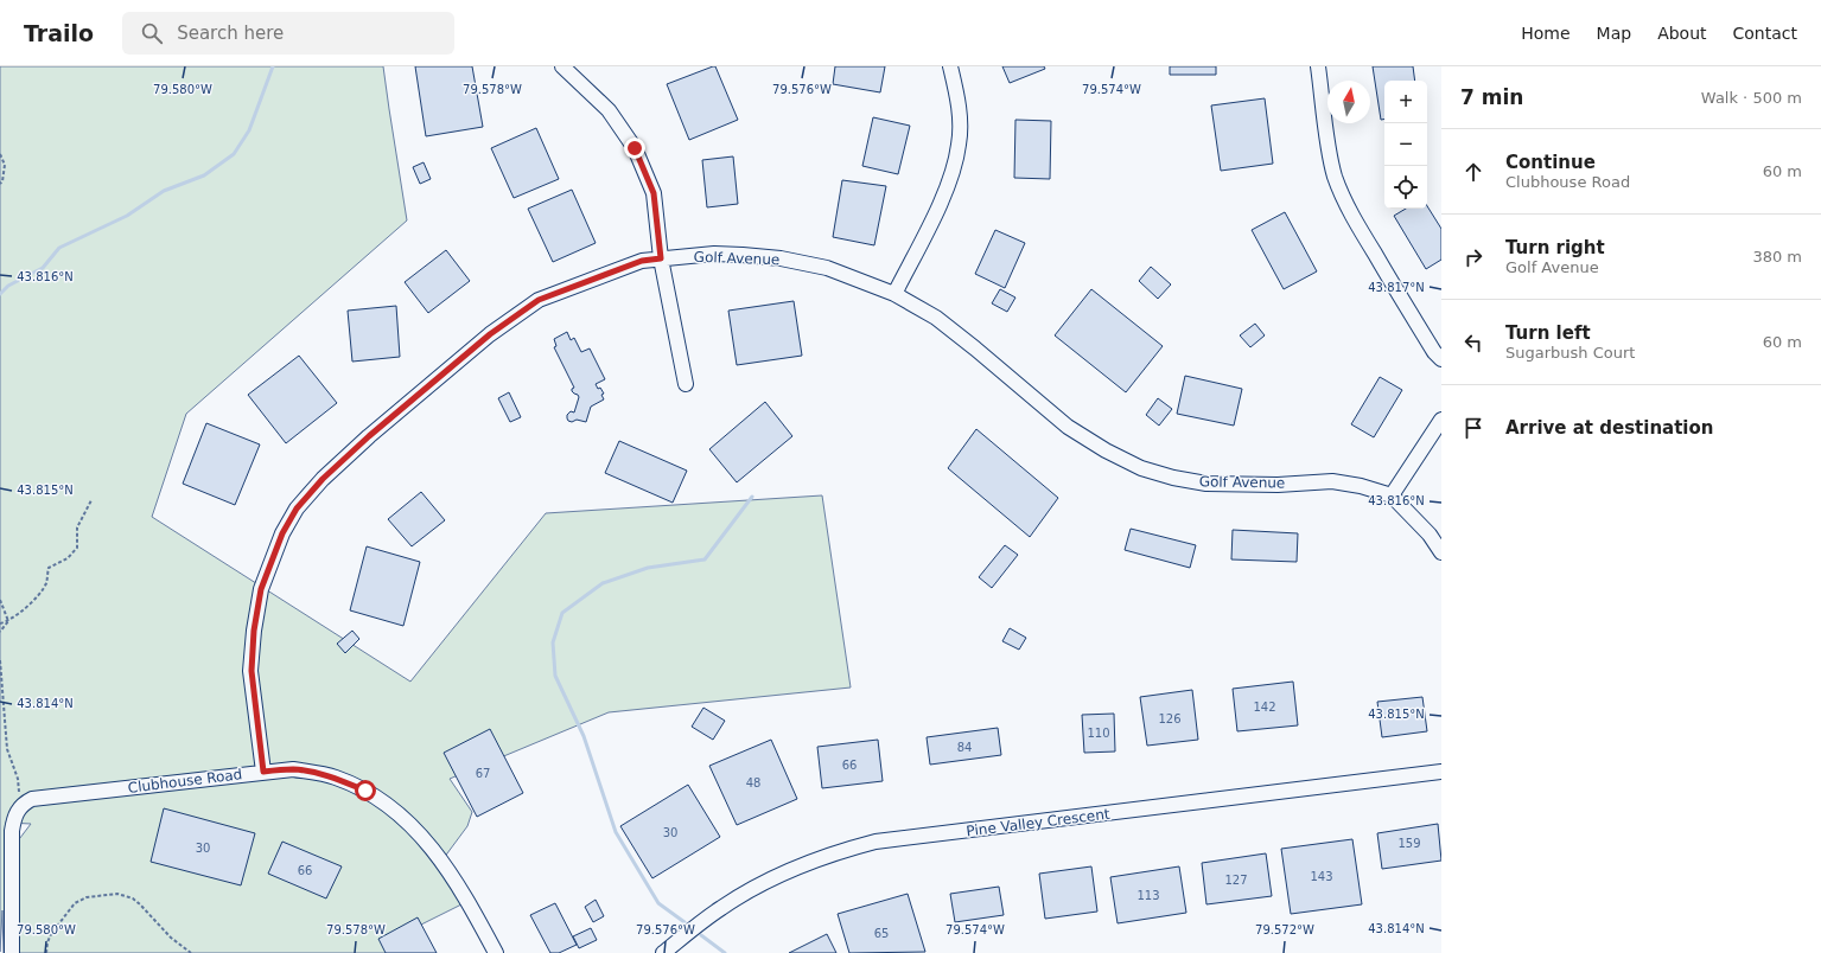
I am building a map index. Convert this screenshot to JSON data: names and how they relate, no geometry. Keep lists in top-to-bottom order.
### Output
{
  "streets": {
    "street": ["Golf Avenue", "Clubhouse Road", "Pine Valley Crescent"]
  },
  "crossings": [
    ["Golf Avenue", "Clubhouse Road"]
  ],
  "house_numbers": [
    "142",
    "126",
    "110",
    "84",
    "66",
    "67",
    "48",
    "30",
    "159",
    "30",
    "66",
    "143",
    "127",
    "113",
    "65"
  ],
  "north": "top",
  "page": {
    "header": "Trailo",
    "search": "Search here",
    "nav": [
      "Home",
      "Map",
      "About",
      "Contact"
    ],
    "heading": ["7 min", "Walk · 500 m"],
    "map_buttons": ["+", "−"],
    "list": [
      ["Continue", "Clubhouse Road", "60 m"],
      ["Turn right", "Golf Avenue", "380 m"],
      ["Turn left", "Sugarbush Court", "60 m"],
      "Arrive at destination"
    ]
  },
  "coordinates": [
    "79.580°W",
    "79.578°W",
    "79.576°W",
    "79.574°W",
    "43.816°N",
    "43.817°N",
    "43.815°N",
    "43.814°N",
    "79.572°W"
  ]
}
